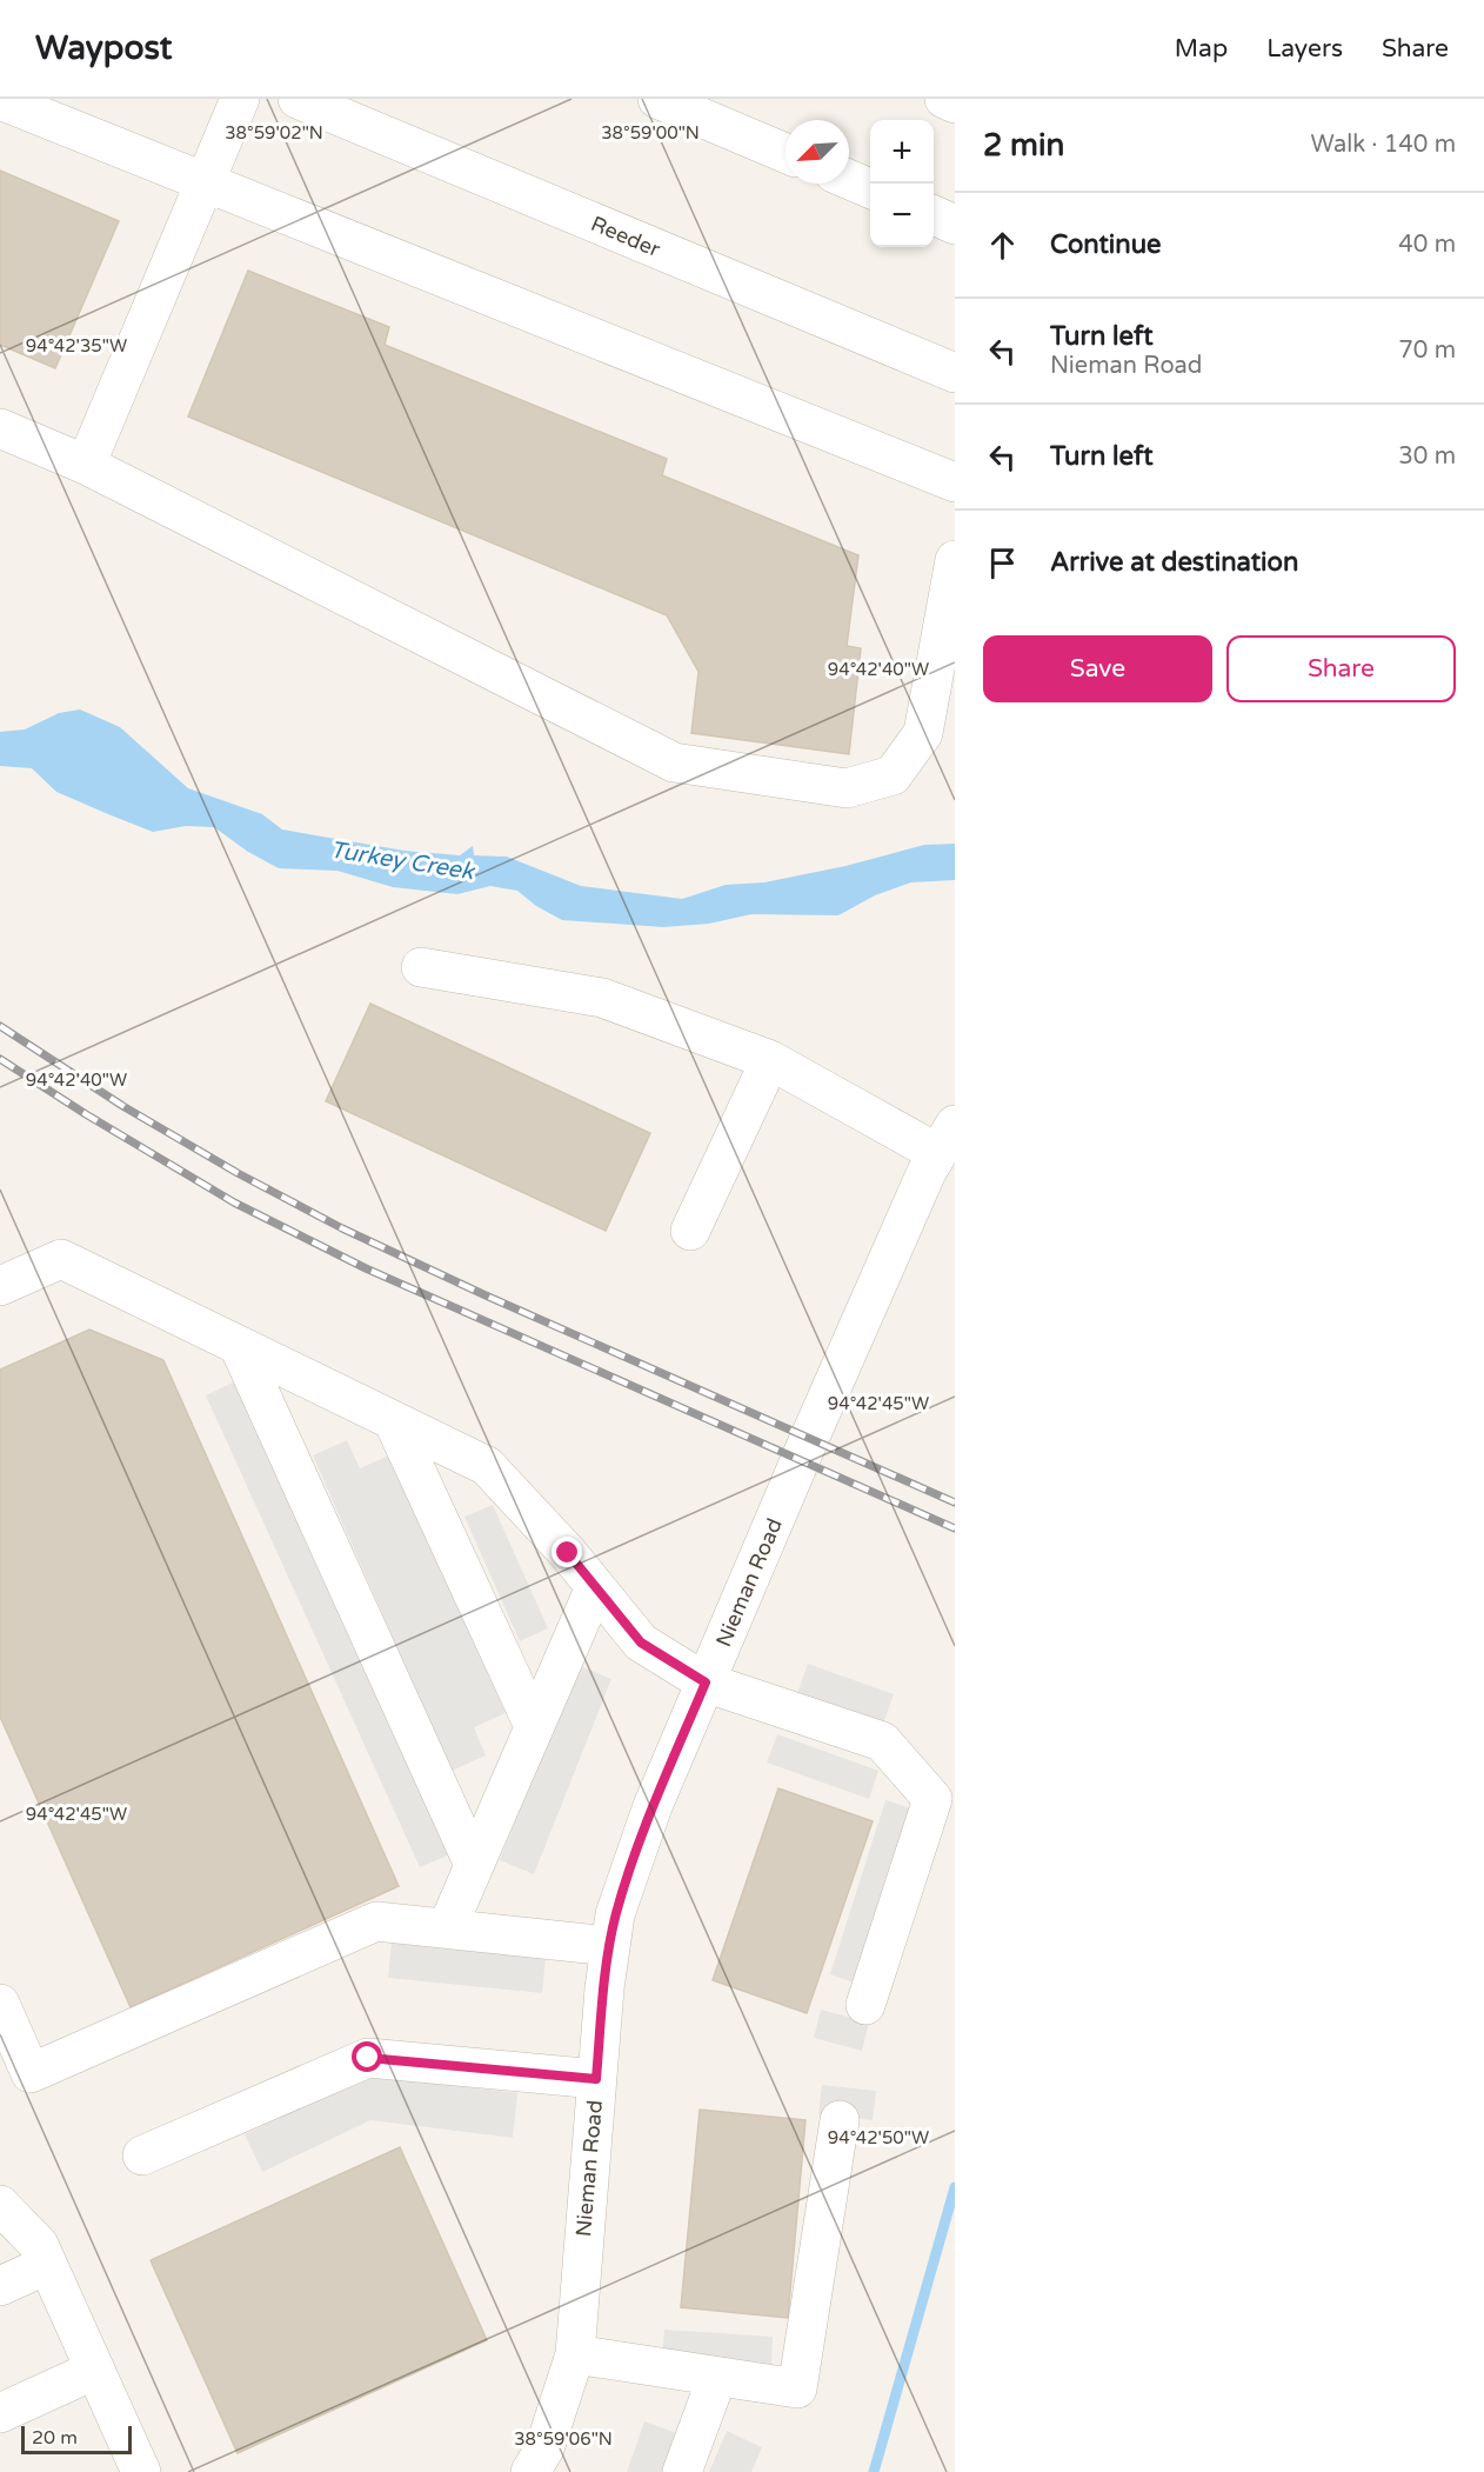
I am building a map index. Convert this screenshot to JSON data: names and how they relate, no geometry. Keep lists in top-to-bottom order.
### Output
{
  "streets": {
    "street": ["Reeder", "Nieman Road"]
  },
  "water": ["Turkey Creek"],
  "scale_bar": "20 m",
  "north": "bottom left",
  "page": {
    "header": "Waypost",
    "nav": ["Map", "Layers", "Share"],
    "heading": ["2 min", "Walk · 140 m"],
    "map_buttons": ["+", "−"],
    "list": [
      ["Continue", "40 m"],
      ["Turn left", "Nieman Road", "70 m"],
      ["Turn left", "30 m"],
      "Arrive at destination"
    ],
    "buttons": ["Save", "Share"],
    "scale": "20 m"
  },
  "coordinates": [
    "38°59'02\"N",
    "38°59'00\"N",
    "94°42'35\"W",
    "94°42'40\"W",
    "94°42'45\"W",
    "94°42'50\"W",
    "38°59'06\"N"
  ]
}
